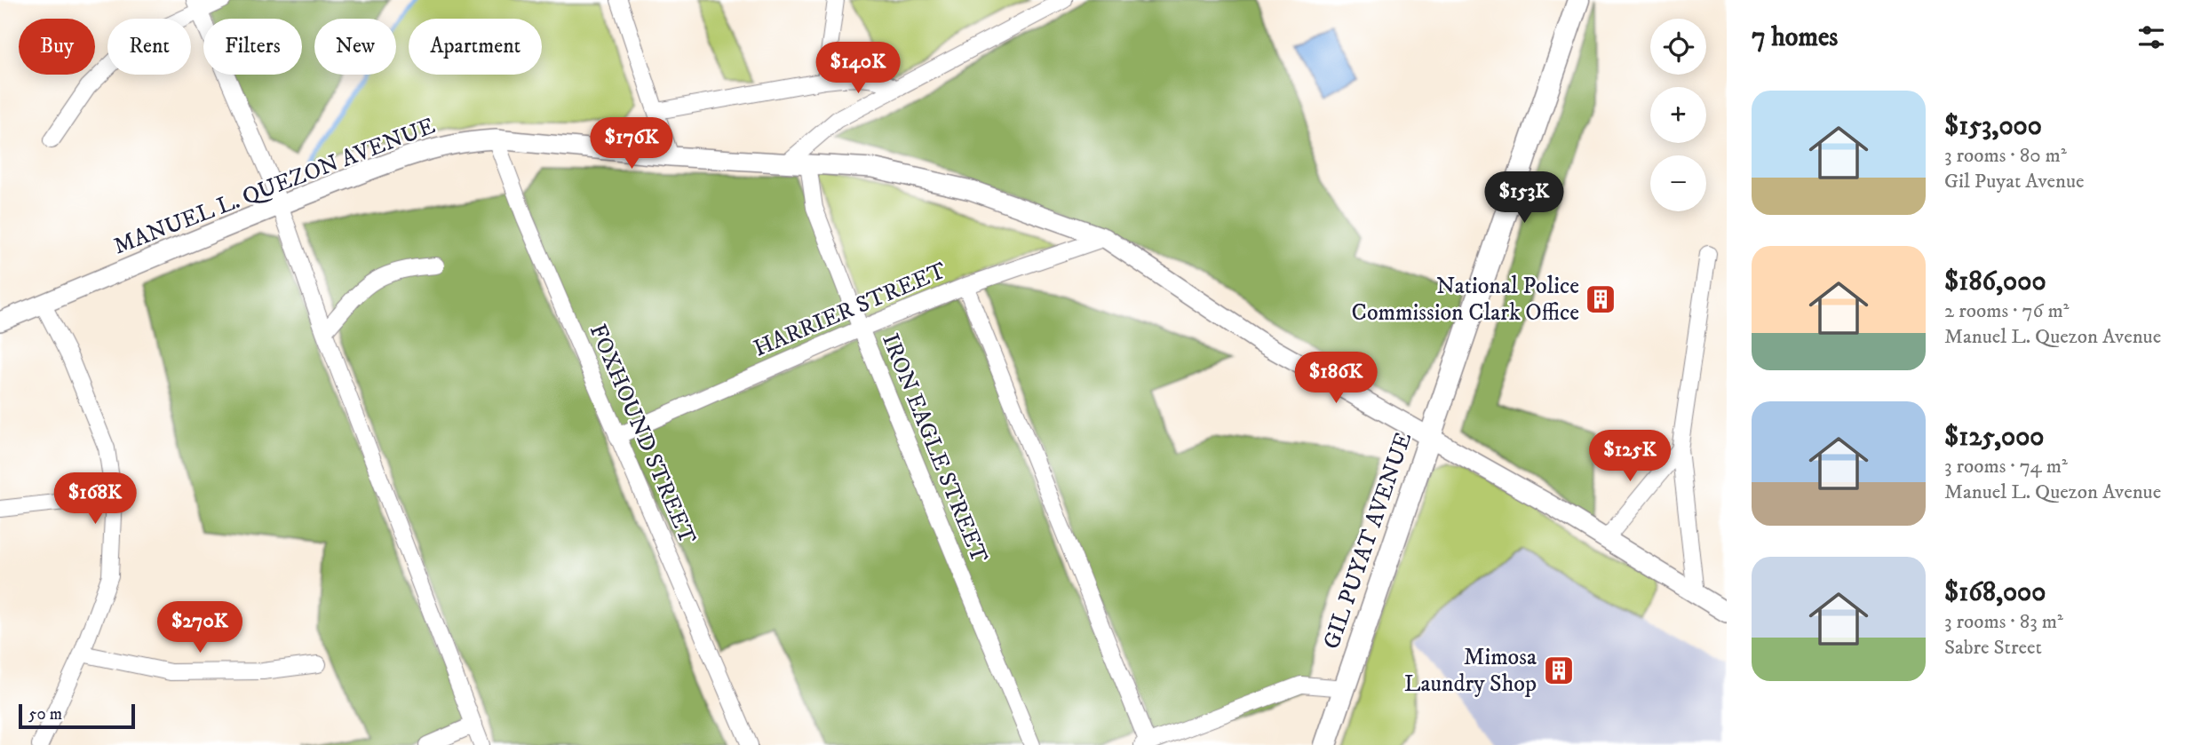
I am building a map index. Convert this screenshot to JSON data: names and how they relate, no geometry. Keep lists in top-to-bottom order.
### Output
{
  "streets": {
    "main road": ["GIL PUYAT AVENUE"],
    "street": [
      "MANUEL L. QUEZON AVENUE",
      "HARRIER STREET",
      "FOXHOUND STREET",
      "IRON EAGLE STREET"
    ]
  },
  "crossings": [
    ["MANUEL L. QUEZON AVENUE", "HARRIER STREET"],
    ["MANUEL L. QUEZON AVENUE", "FOXHOUND STREET"],
    ["MANUEL L. QUEZON AVENUE", "IRON EAGLE STREET"],
    ["MANUEL L. QUEZON AVENUE", "GIL PUYAT AVENUE"],
    ["HARRIER STREET", "FOXHOUND STREET"],
    ["HARRIER STREET", "IRON EAGLE STREET"]
  ],
  "places": {
    "building": ["National Police Commission Clark Office", "Mimosa Laundry Shop"]
  },
  "scale_bar": "50 m",
  "page": {
    "heading": "7 homes",
    "map_buttons": ["+", "−"],
    "chip": [
      "Buy",
      "Rent",
      "Filters",
      "New",
      "Apartment"
    ],
    "price": [
      "$140K",
      "$176K",
      "$153K",
      "$186K",
      "$125K",
      "$168K",
      "$270K"
    ],
    "list": [
      {
        "name": "$153,000",
        "note": "3 rooms · 80 m² · Gil Puyat Avenue"
      },
      {
        "name": "$186,000",
        "note": "2 rooms · 76 m² · Manuel L. Quezon Avenue"
      },
      {
        "name": "$125,000",
        "note": "3 rooms · 74 m² · Manuel L. Quezon Avenue"
      },
      {
        "name": "$168,000",
        "note": "3 rooms · 83 m² · Sabre Street"
      }
    ],
    "scale": "50 m"
  }
}
